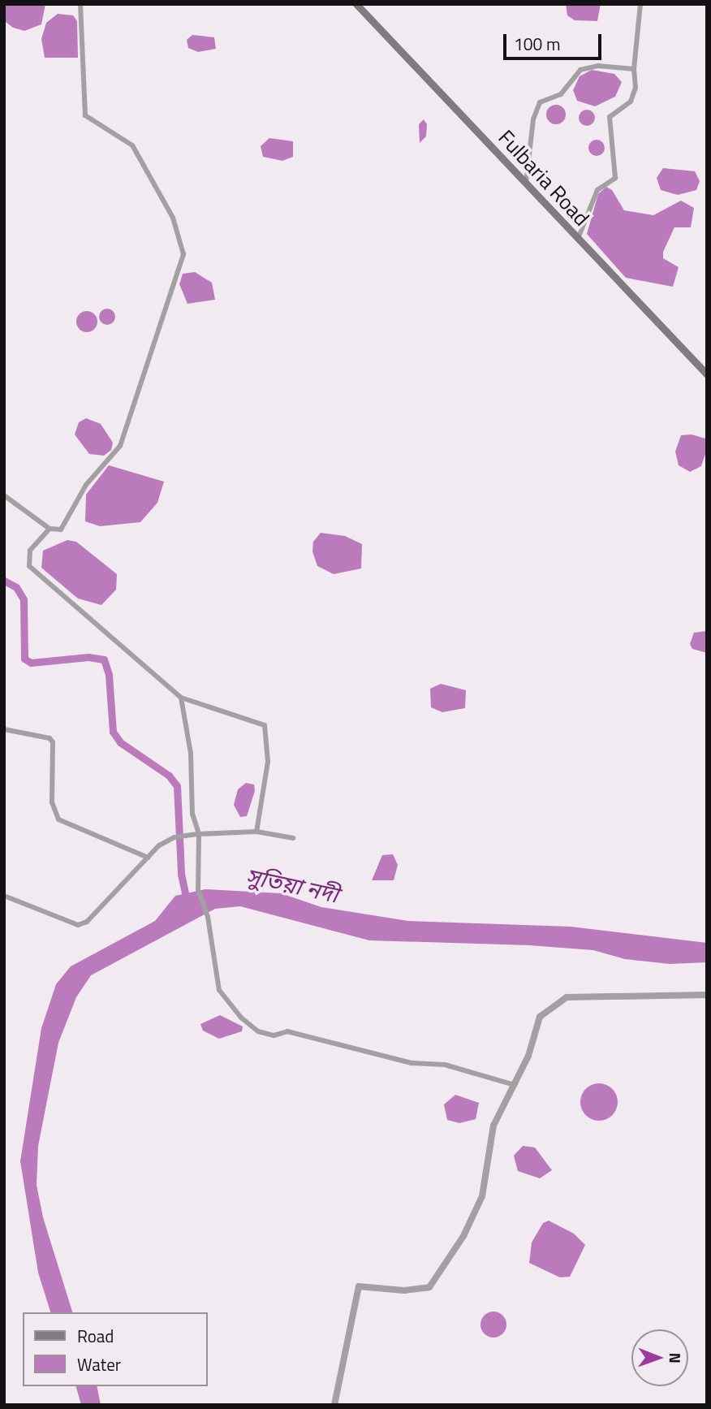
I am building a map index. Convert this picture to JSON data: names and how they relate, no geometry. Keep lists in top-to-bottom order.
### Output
{
  "streets": {
    "main road": ["Fulbaria Road"]
  },
  "water": ["সুতিয়া নদী"],
  "legend": ["Road", "Water"],
  "scale_bar": "100 m",
  "north": "right"
}
